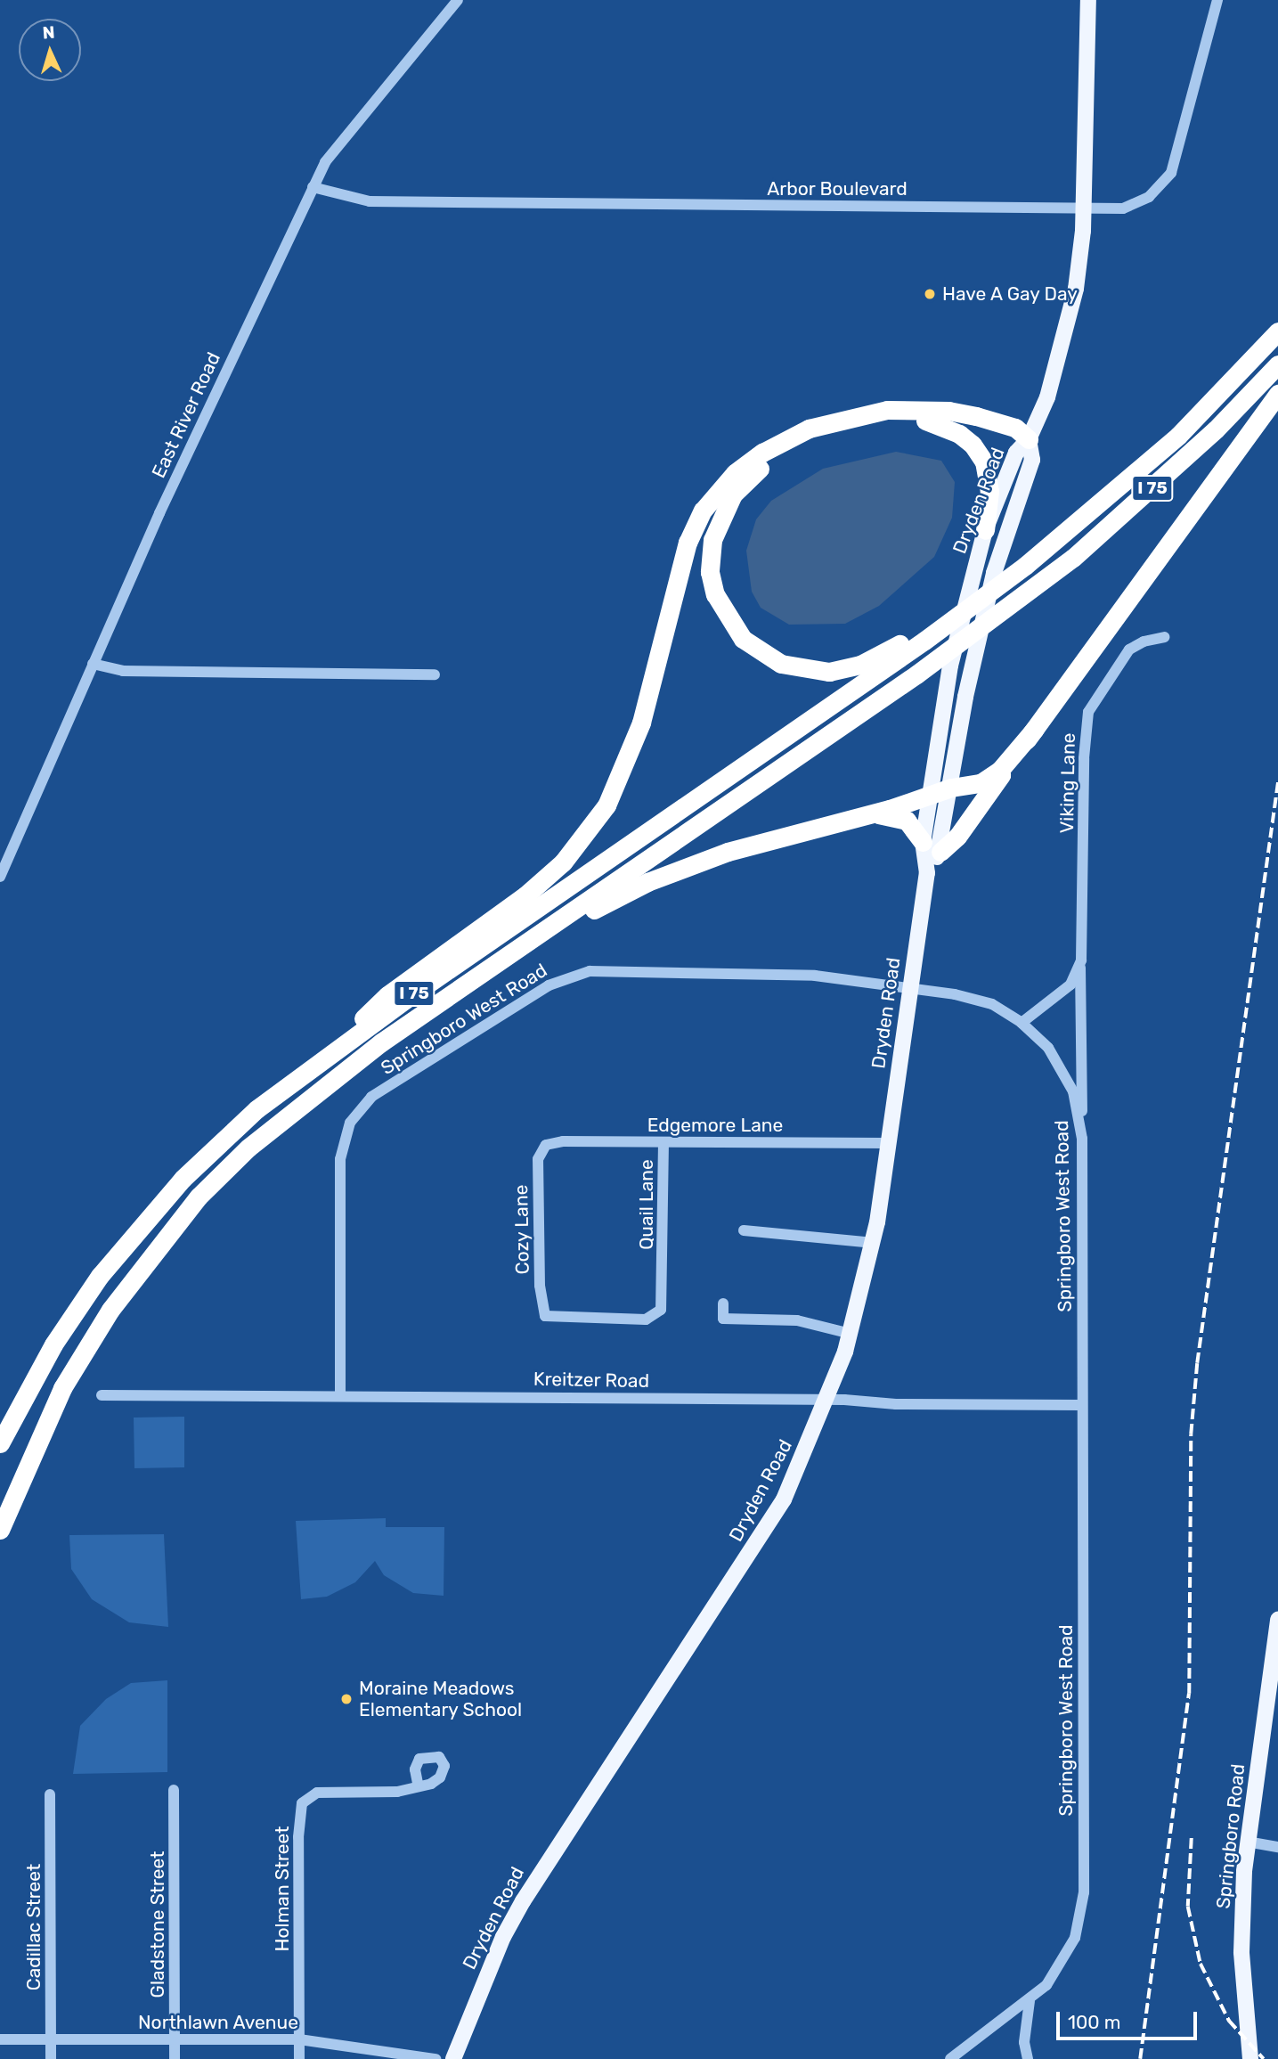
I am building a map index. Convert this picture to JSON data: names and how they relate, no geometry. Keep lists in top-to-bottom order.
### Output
{
  "streets": {
    "highway": ["I 75"],
    "main road": ["Dryden Road", "Springboro Road"],
    "street": [
      "Arbor Boulevard",
      "East River Road",
      "Viking Lane",
      "Springboro West Road",
      "Edgemore Lane",
      "Quail Lane",
      "Cozy Lane",
      "Kreitzer Road",
      "Holman Street",
      "Gladstone Street",
      "Cadillac Street",
      "Northlawn Avenue"
    ]
  },
  "crossings": [
    ["Arbor Boulevard", "East River Road"],
    ["Arbor Boulevard", "Dryden Road"],
    ["Dryden Road", "Springboro West Road"],
    ["Dryden Road", "Edgemore Lane"],
    ["Dryden Road", "Kreitzer Road"],
    ["Viking Lane", "Springboro West Road"],
    ["Springboro West Road", "Kreitzer Road"],
    ["Edgemore Lane", "Quail Lane"],
    ["Edgemore Lane", "Cozy Lane"],
    ["Quail Lane", "Cozy Lane"],
    ["Holman Street", "Northlawn Avenue"],
    ["Gladstone Street", "Northlawn Avenue"],
    ["Cadillac Street", "Northlawn Avenue"]
  ],
  "places": ["Have A Gay Day", "Moraine Meadows Elementary School"],
  "scale_bar": "100 m",
  "north": "top"
}
